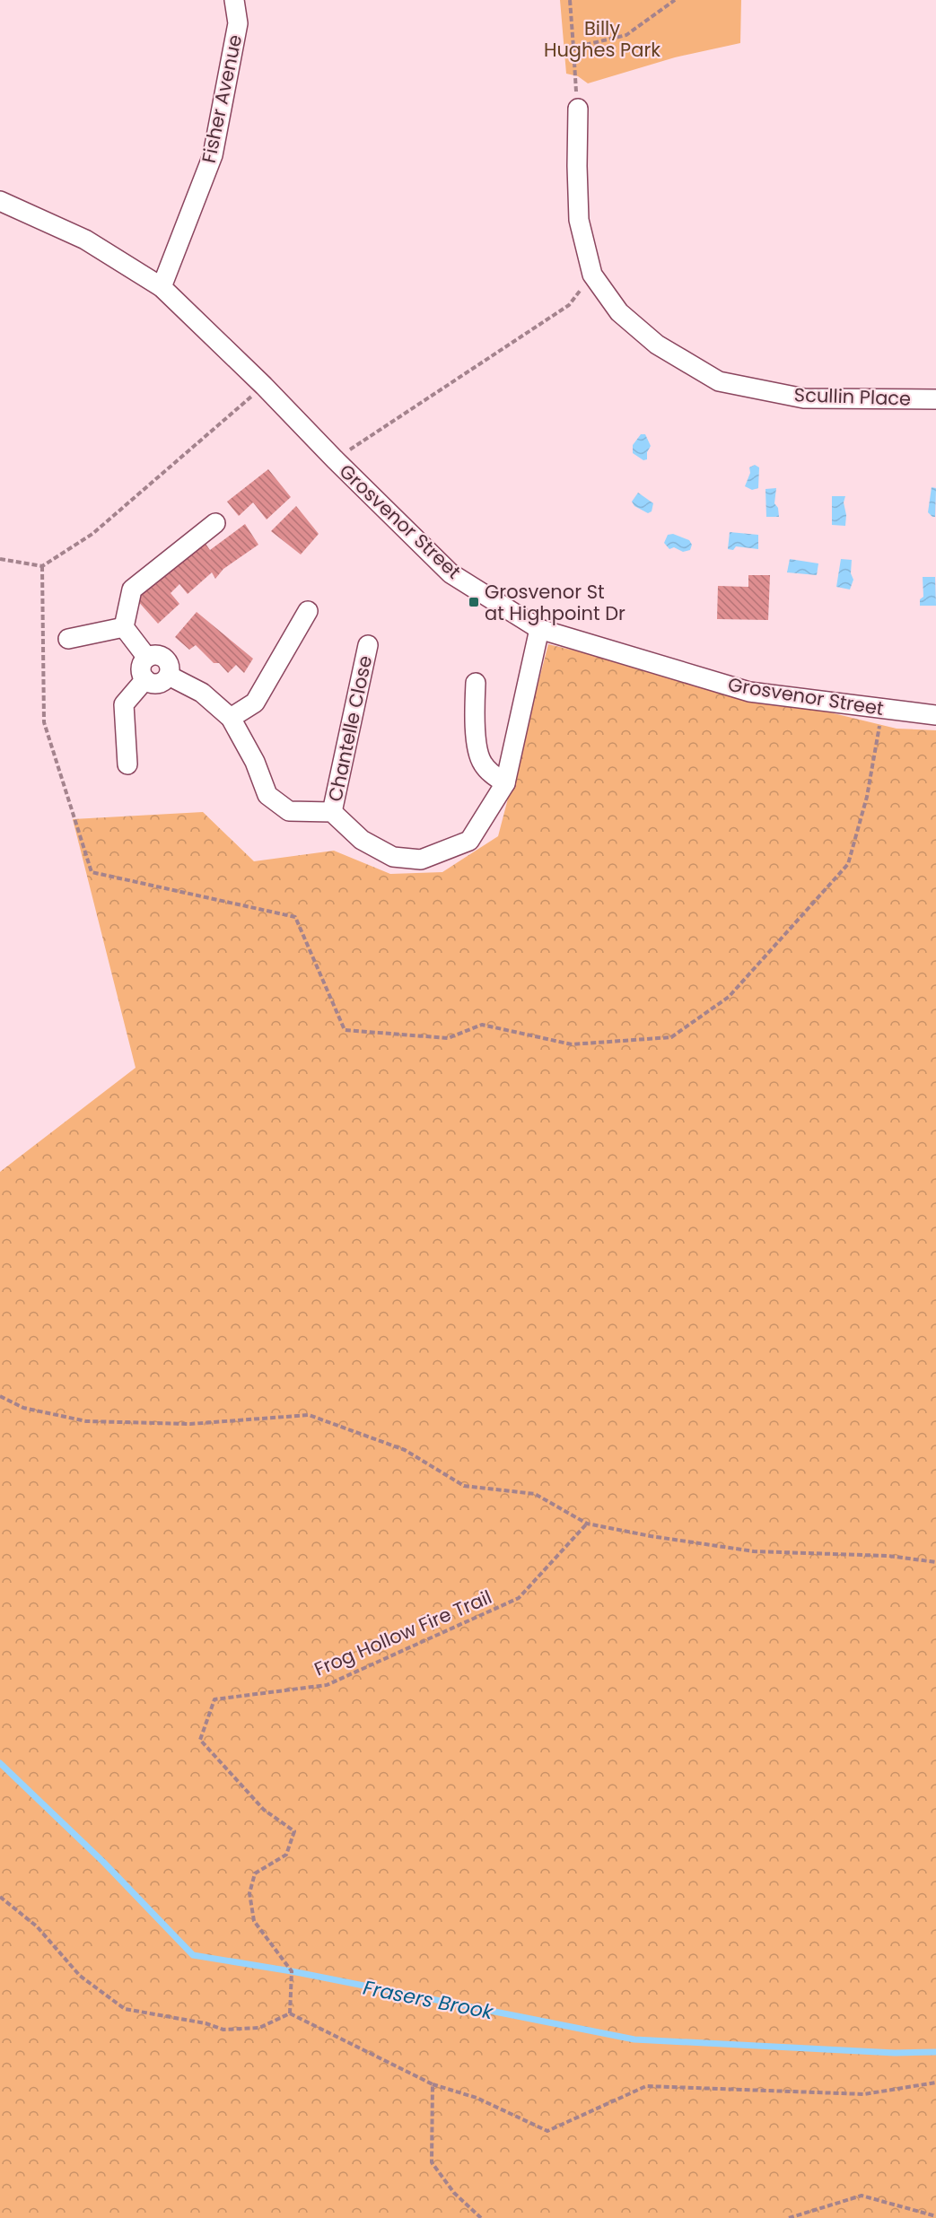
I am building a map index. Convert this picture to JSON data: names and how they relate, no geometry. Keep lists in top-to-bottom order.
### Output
{
  "streets": {
    "street": [
      "Fisher Avenue",
      "Scullin Place",
      "Grosvenor Street",
      "Chantelle Close"
    ],
    "path": ["Frog Hollow Fire Trail"]
  },
  "crossings": [
    ["Fisher Avenue", "Grosvenor Street"]
  ],
  "water": ["Frasers Brook"],
  "parks": ["Billy Hughes Park"],
  "places": {
    "transit": ["Grosvenor St at Highpoint Dr"]
  }
}
